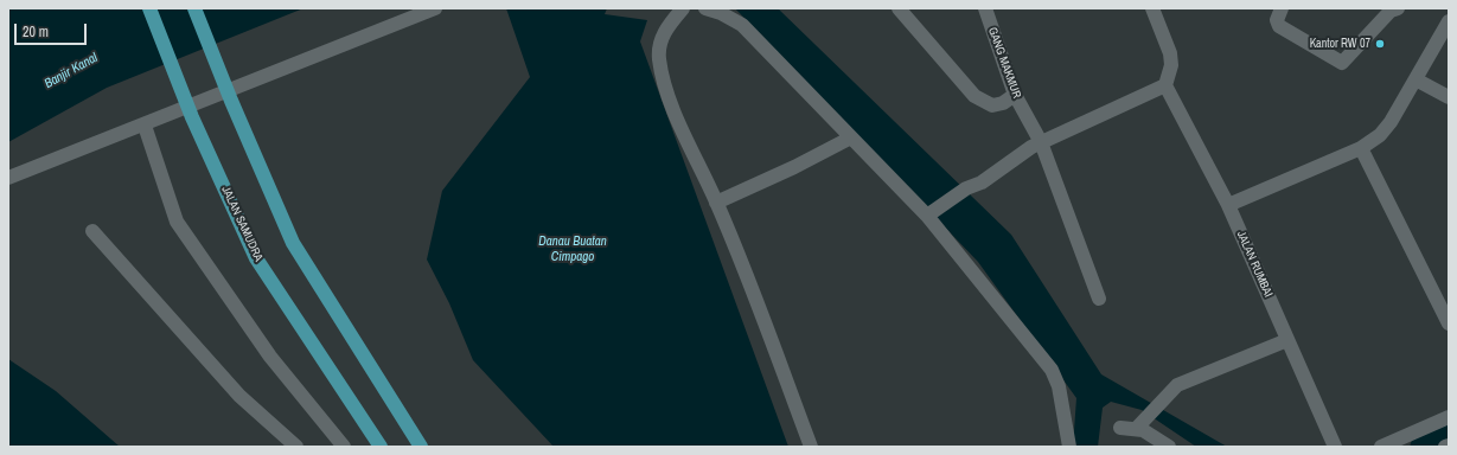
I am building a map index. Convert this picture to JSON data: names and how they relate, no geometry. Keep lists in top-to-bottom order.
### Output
{
  "streets": {
    "main road": ["JALAN SAMUDRA"],
    "street": ["GANG MAKMUR", "JALAN RUMBAI"]
  },
  "water": ["Banjir Kanal", "Danau Buatan Cimpago"],
  "places": ["Kantor RW 07"],
  "scale_bar": "20 m"
}
